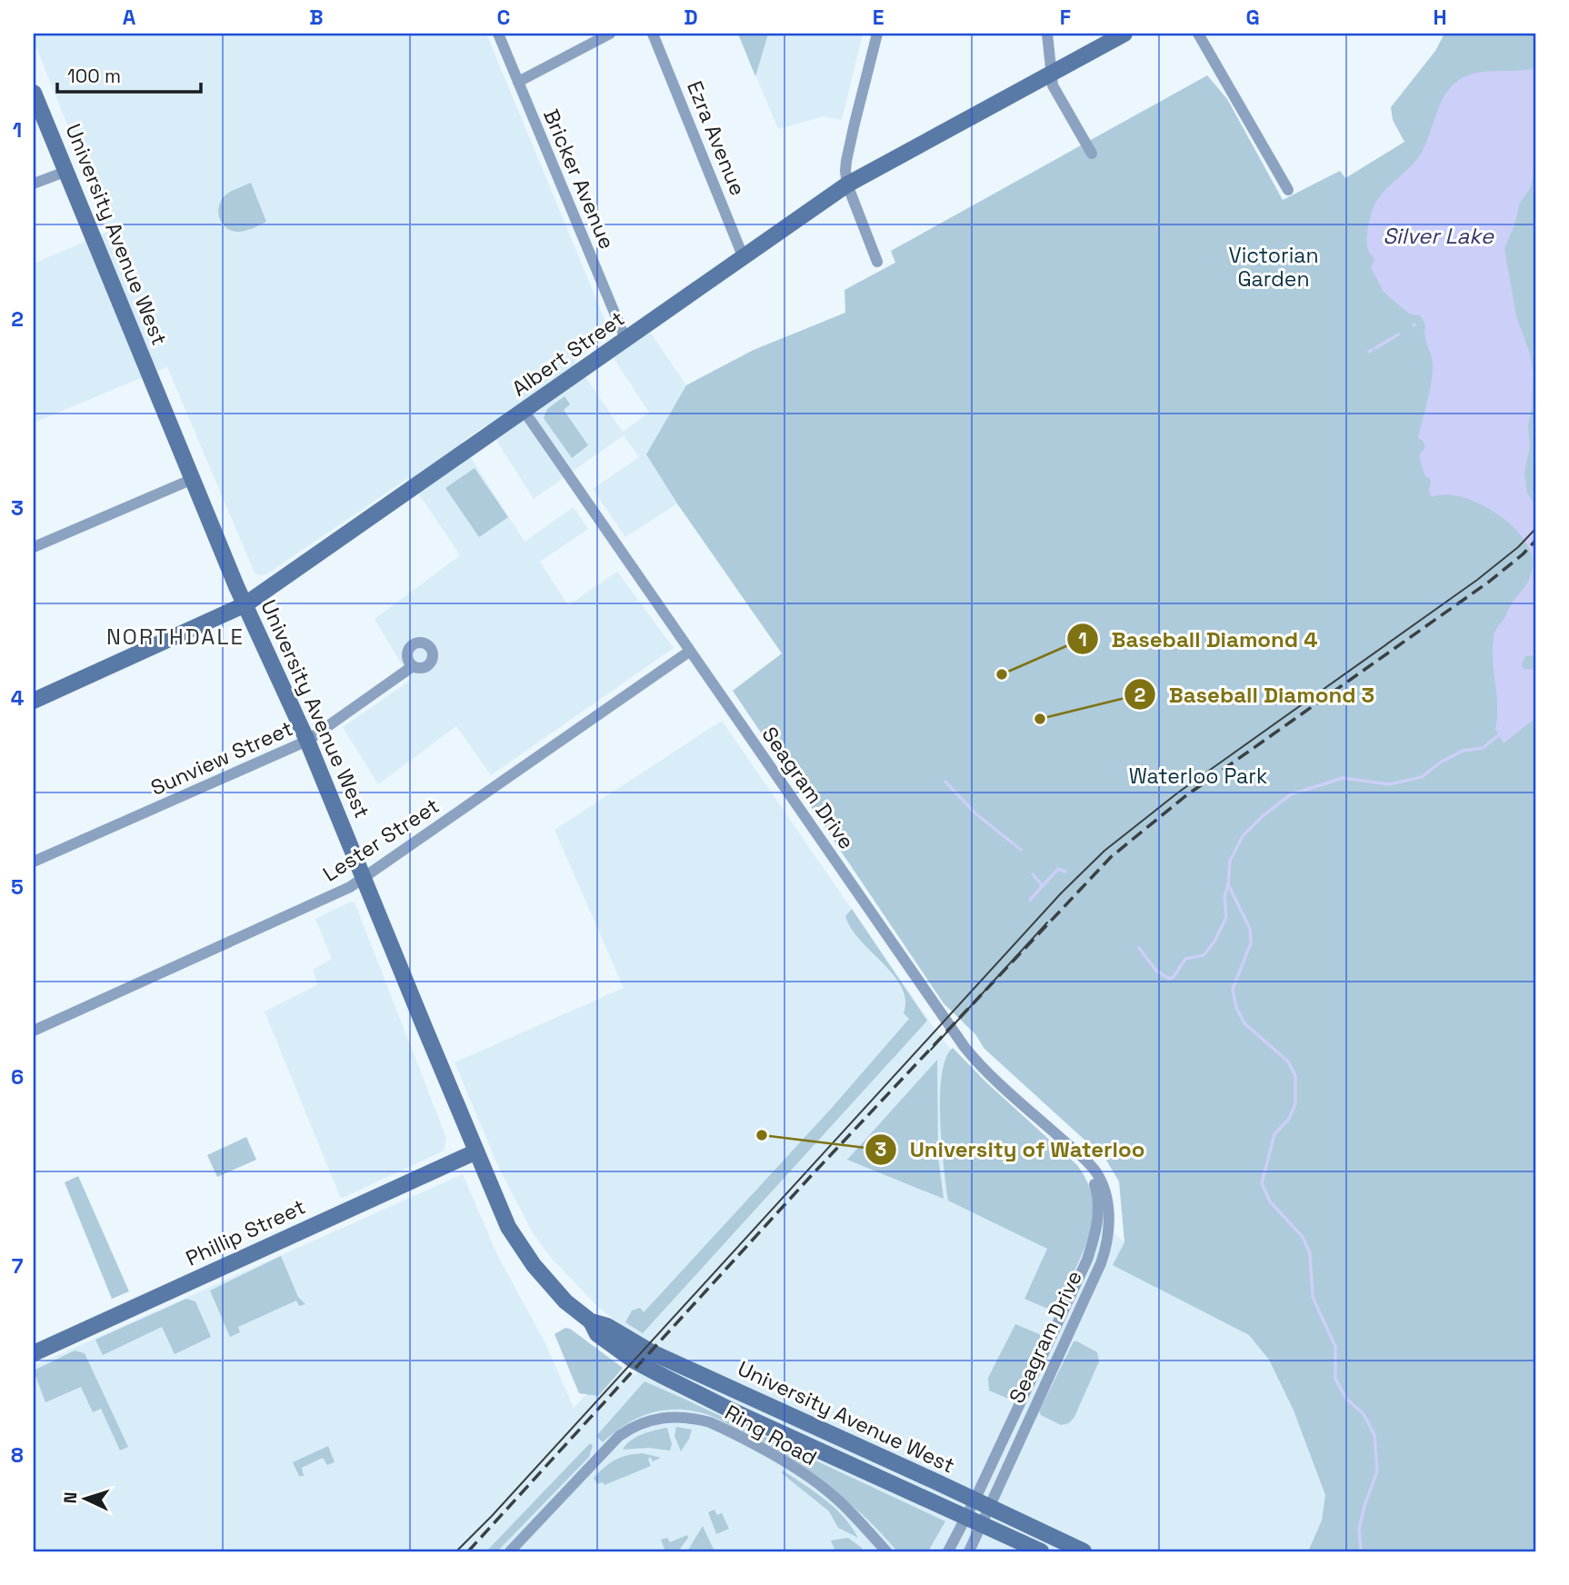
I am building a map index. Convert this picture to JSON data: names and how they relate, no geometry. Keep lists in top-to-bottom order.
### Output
{
  "streets": {
    "main road": ["University Avenue West", "Albert Street", "Phillip Street"],
    "street": [
      "Ezra Avenue",
      "Bricker Avenue",
      "Sunview Street",
      "Seagram Drive",
      "Lester Street",
      "Ring Road"
    ]
  },
  "crossings": [
    ["Ezra Avenue", "Albert Street"],
    ["Bricker Avenue", "Albert Street"],
    ["University Avenue West", "Albert Street"],
    ["University Avenue West", "Sunview Street"],
    ["University Avenue West", "Seagram Drive"],
    ["University Avenue West", "Lester Street"],
    ["University Avenue West", "Phillip Street"],
    ["Albert Street", "Seagram Drive"],
    ["Seagram Drive", "Lester Street"]
  ],
  "districts": ["NORTHDALE"],
  "water": ["Silver Lake"],
  "parks": ["Victorian Garden", "Waterloo Park"],
  "places": ["Baseball Diamond 4", "Baseball Diamond 3", "University of Waterloo"],
  "scale_bar": "100 m",
  "north": "left",
  "grid": {
    "columns": [
      "A",
      "B",
      "C",
      "D",
      "E",
      "F",
      "G",
      "H"
    ],
    "rows": [
      "1",
      "2",
      "3",
      "4",
      "5",
      "6",
      "7",
      "8"
    ]
  }
}
